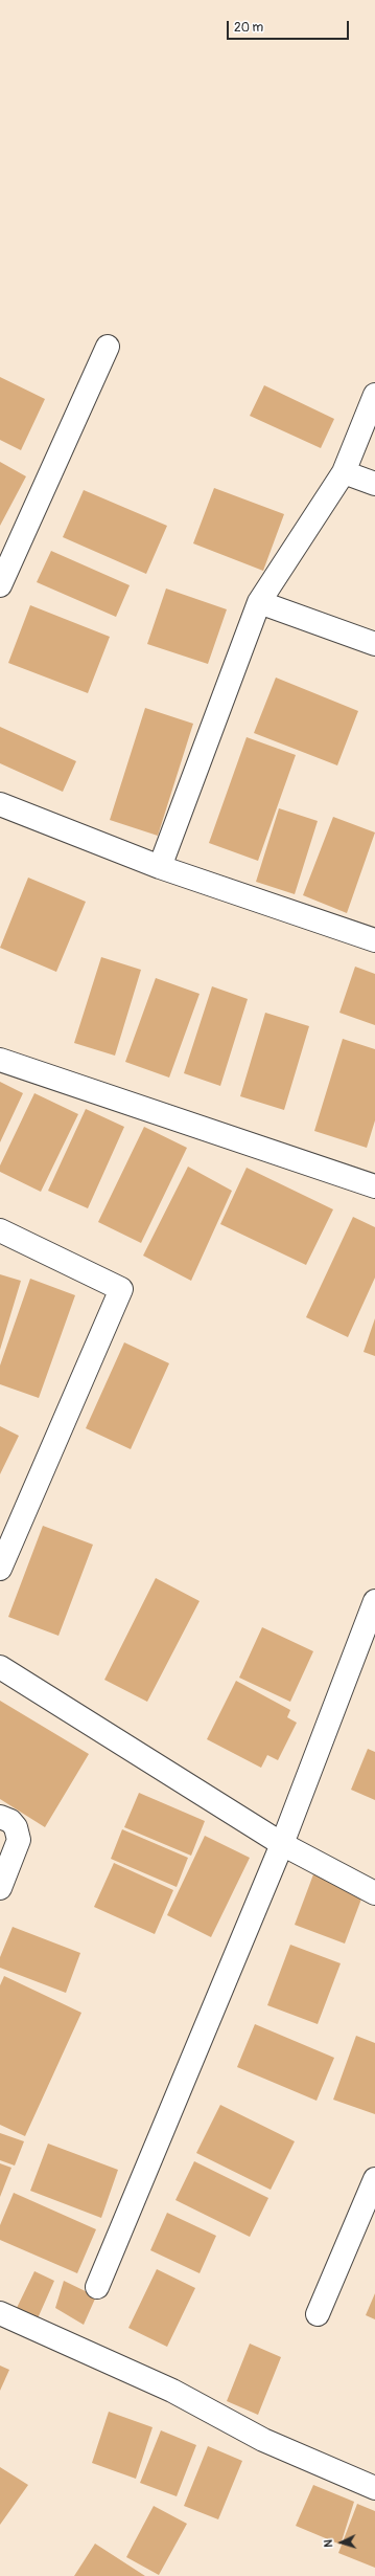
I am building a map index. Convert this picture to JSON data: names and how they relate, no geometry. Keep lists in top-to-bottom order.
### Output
{
  "scale_bar": "20 m",
  "north": "left"
}
